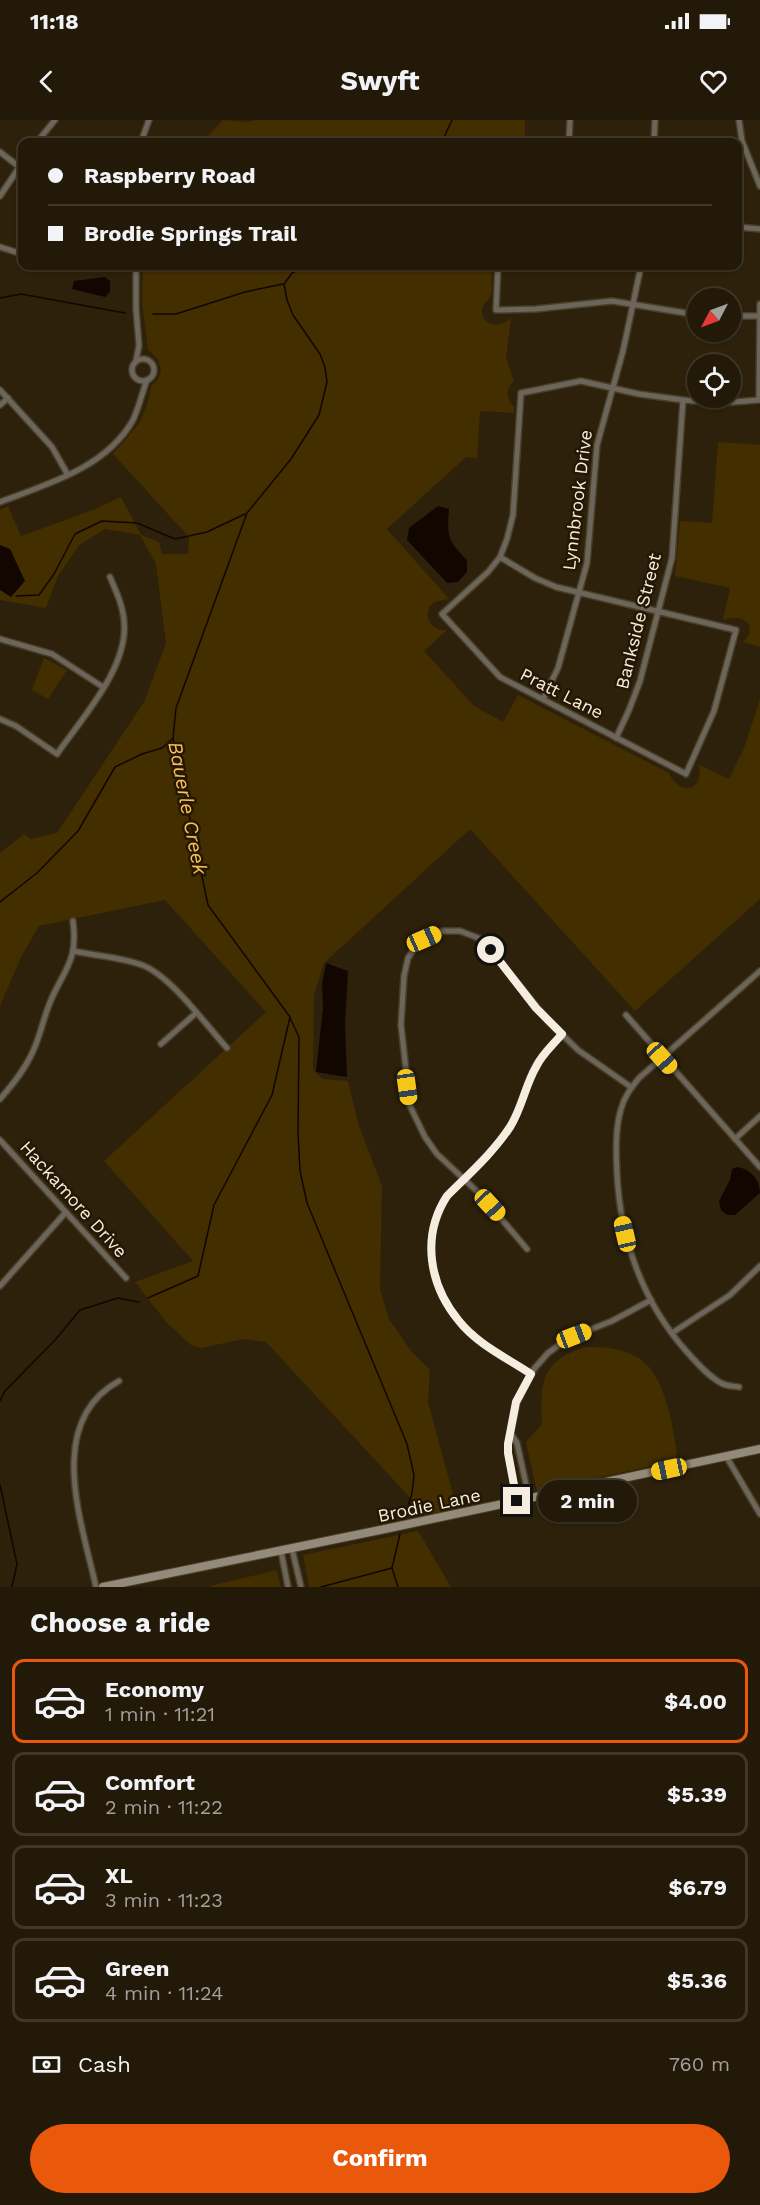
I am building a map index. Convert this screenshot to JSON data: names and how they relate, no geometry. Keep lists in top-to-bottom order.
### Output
{
  "streets": {
    "main road": ["Brodie Lane"],
    "street": [
      "Lynnbrook Drive",
      "Bankside Street",
      "Pratt Lane",
      "Hackamore Drive"
    ]
  },
  "crossings": [
    ["Lynnbrook Drive", "Pratt Lane"],
    ["Bankside Street", "Pratt Lane"]
  ],
  "water": ["Bauerle Creek"],
  "north": "bottom left",
  "page": {
    "status": "11:18",
    "header": "Swyft",
    "banner": ["Raspberry Road", "Brodie Springs Trail"],
    "bubble": "2 min",
    "heading": "Choose a ride",
    "list": [
      {
        "name": "Economy",
        "note": "1 min · 11:21",
        "value": "$4.00"
      },
      {
        "name": "Comfort",
        "note": "2 min · 11:22",
        "value": "$5.39"
      },
      {
        "name": "XL",
        "note": "3 min · 11:23",
        "value": "$6.79"
      },
      {
        "name": "Green",
        "note": "4 min · 11:24",
        "value": "$5.36"
      }
    ],
    "pay": ["Cash", "760 m"],
    "buttons": "Confirm"
  }
}
